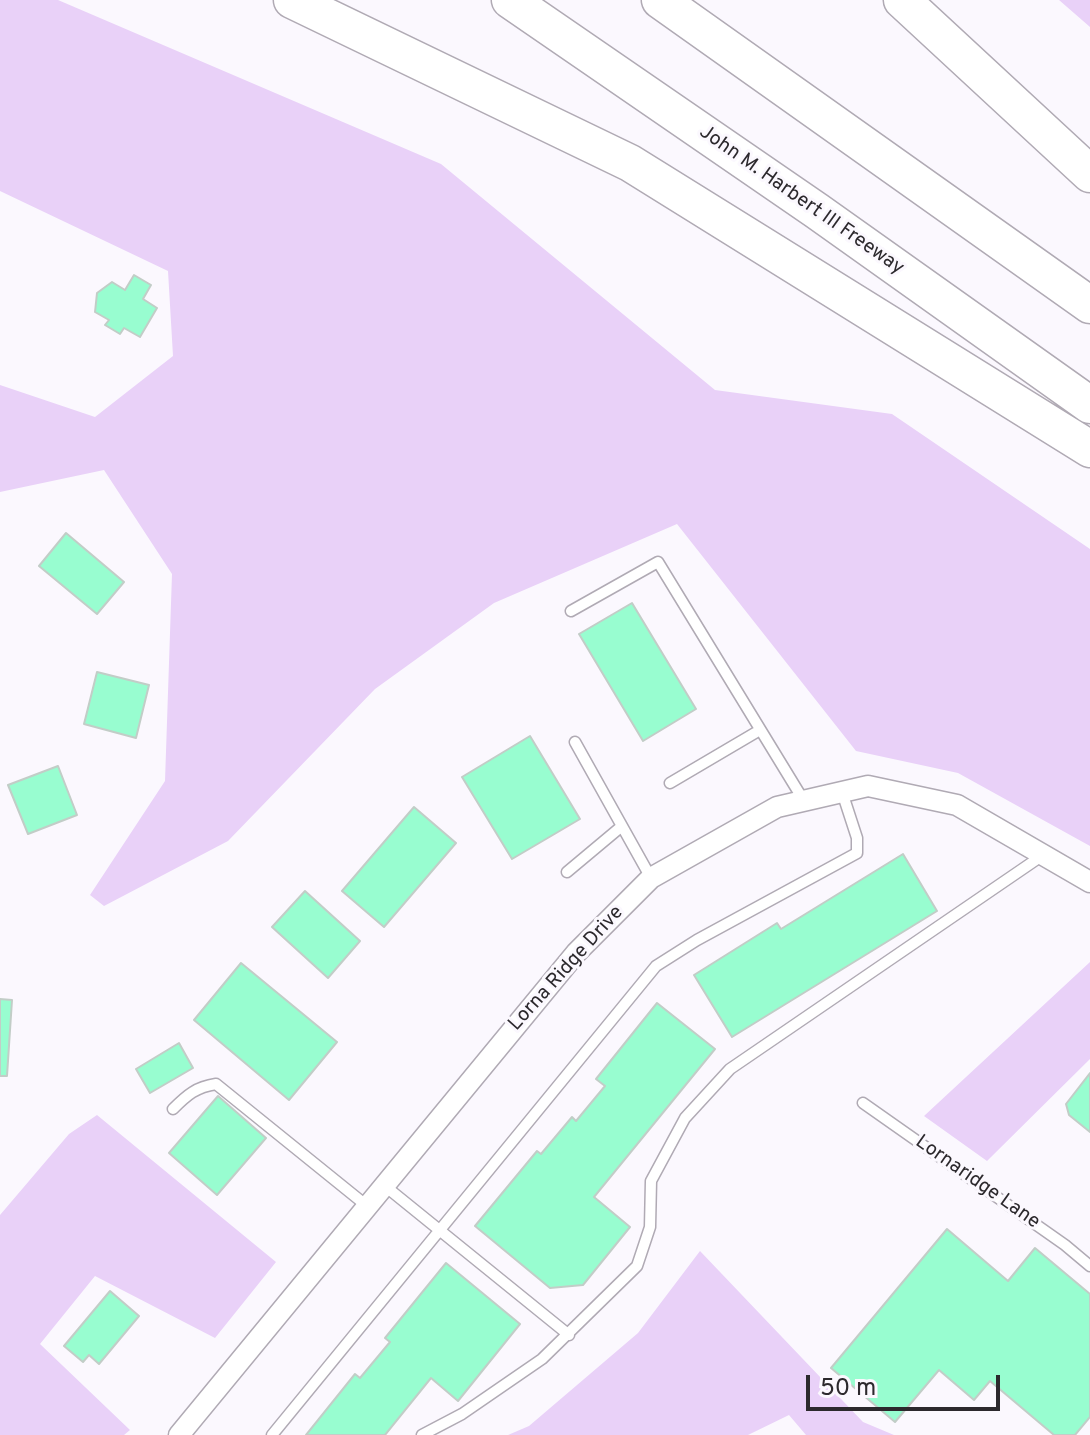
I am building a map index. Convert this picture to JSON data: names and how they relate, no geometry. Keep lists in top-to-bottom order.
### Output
{
  "streets": {
    "highway": ["John M. Harbert III Freeway"],
    "street": ["Lorna Ridge Drive"],
    "lane": ["Lornaridge Lane"]
  },
  "scale_bar": "50 m"
}
